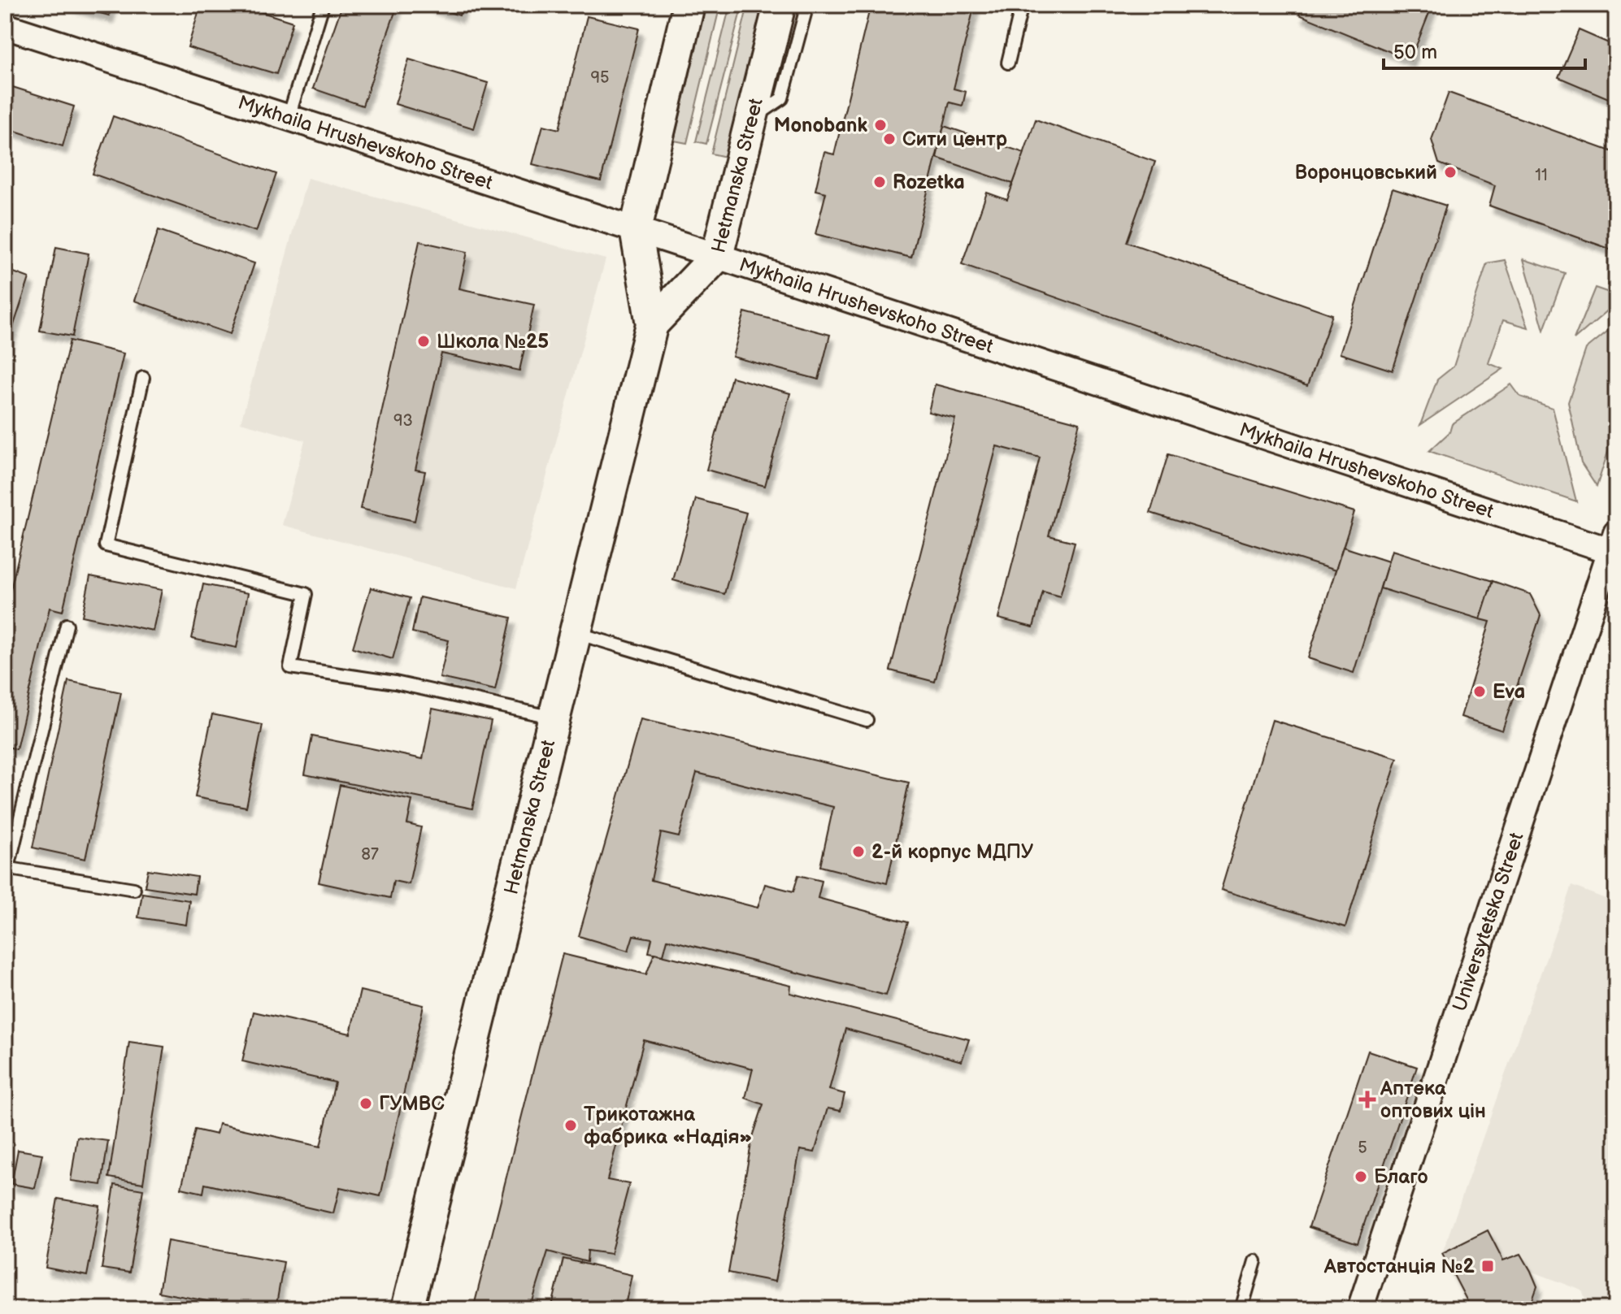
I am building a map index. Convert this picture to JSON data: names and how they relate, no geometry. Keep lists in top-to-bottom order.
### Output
{
  "streets": {
    "street": ["Mykhaila Hrushevskoho Street", "Hetmanska Street", "Universytetska Street"]
  },
  "crossings": [
    ["Mykhaila Hrushevskoho Street", "Hetmanska Street"],
    ["Mykhaila Hrushevskoho Street", "Universytetska Street"]
  ],
  "places": {
    "other": [
      "Monobank",
      "Сити центр",
      "Воронцовський",
      "Rozetka",
      "Школа №25",
      "Eva",
      "2-й корпус МДПУ",
      "ГУМВС",
      "Трикотажна фабрика «Надія»",
      "Благо"
    ],
    "health": ["Аптека оптових цін"],
    "transit": ["Автостанція №2"]
  },
  "house_numbers": [
    "95",
    "11",
    "93",
    "87",
    "5"
  ],
  "scale_bar": "50 m"
}
